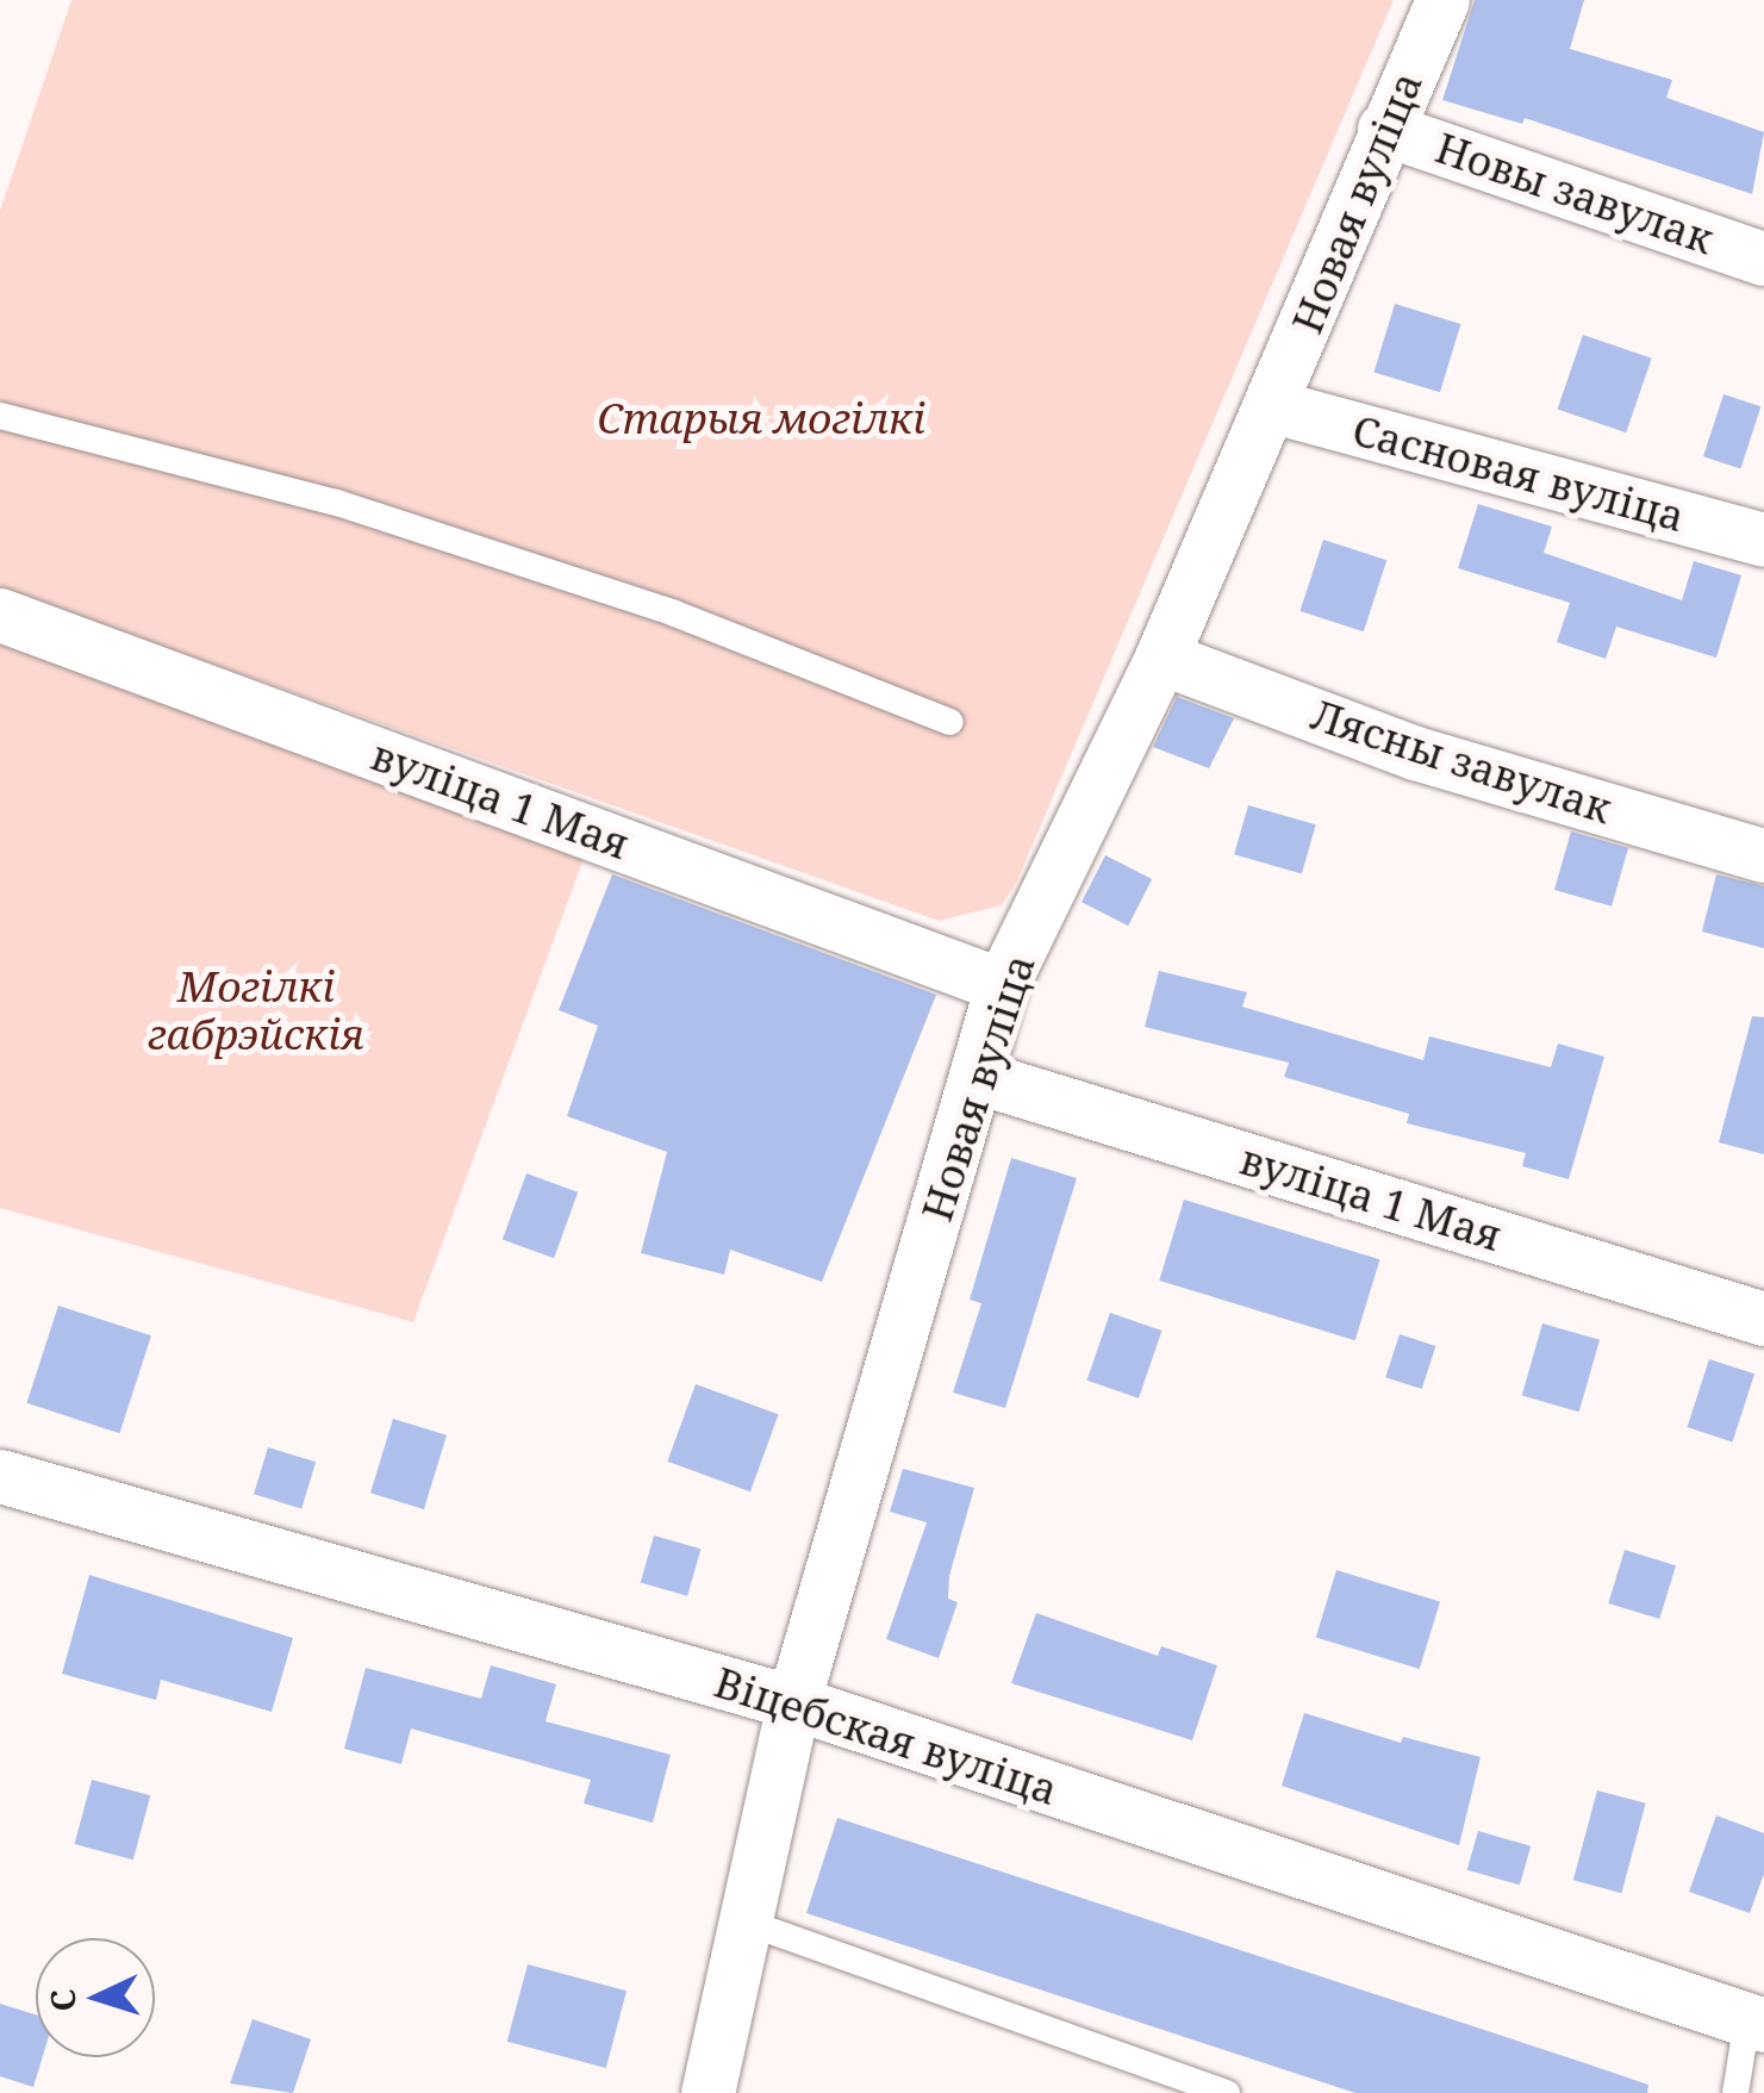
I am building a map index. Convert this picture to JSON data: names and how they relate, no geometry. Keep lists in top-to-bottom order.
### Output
{
  "streets": {
    "street": [
      "Новы завулак",
      "Новая вуліца",
      "Сасновая вуліца",
      "Лясны завулак",
      "вуліца 1 Мая",
      "Віцебская вуліца"
    ]
  },
  "crossings": [
    ["Новы завулак", "Новая вуліца"],
    ["Новая вуліца", "Сасновая вуліца"],
    ["Новая вуліца", "Лясны завулак"],
    ["Новая вуліца", "вуліца 1 Мая"],
    ["Новая вуліца", "Віцебская вуліца"]
  ],
  "parks": ["Старыя могілкі", "Могілкі габрэйскія"],
  "north": "left"
}
